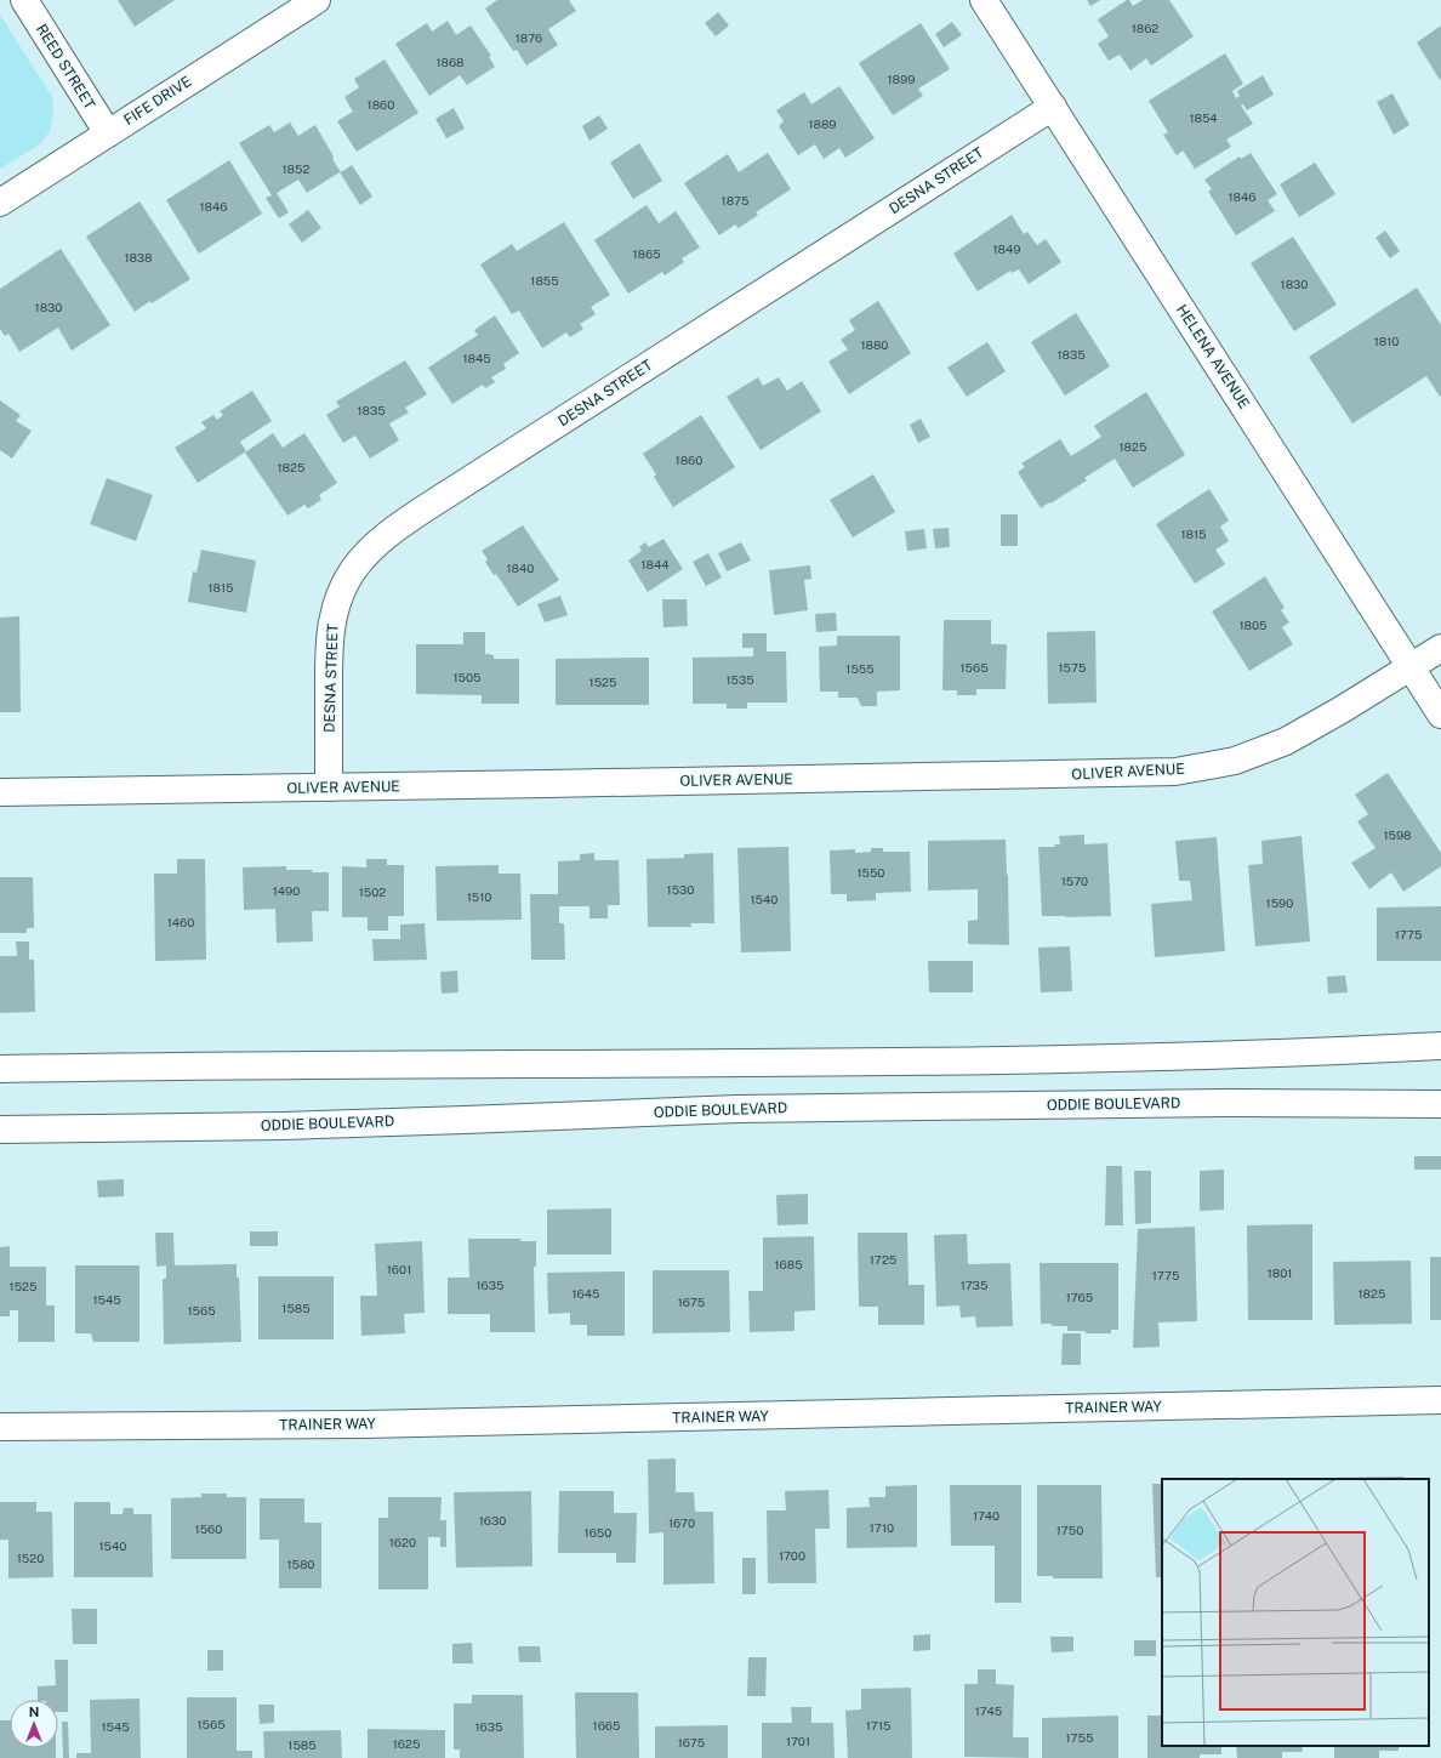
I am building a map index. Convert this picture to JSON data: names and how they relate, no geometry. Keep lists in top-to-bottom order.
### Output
{
  "streets": {
    "street": [
      "REED STREET",
      "FIFE DRIVE",
      "DESNA STREET",
      "HELENA AVENUE",
      "OLIVER AVENUE",
      "ODDIE BOULEVARD",
      "TRAINER WAY"
    ]
  },
  "crossings": [
    ["REED STREET", "FIFE DRIVE"],
    ["DESNA STREET", "HELENA AVENUE"],
    ["DESNA STREET", "OLIVER AVENUE"],
    ["HELENA AVENUE", "OLIVER AVENUE"]
  ],
  "house_numbers": [
    "1862",
    "1876",
    "1868",
    "1899",
    "1860",
    "1854",
    "1889",
    "1852",
    "1846",
    "1875",
    "1846",
    "1849",
    "1865",
    "1838",
    "1855",
    "1830",
    "1830",
    "1810",
    "1880",
    "1835",
    "1845",
    "1835",
    "1825",
    "1860",
    "1825",
    "1815",
    "1844",
    "1840",
    "1815",
    "1805",
    "1565",
    "1575",
    "1555",
    "1505",
    "1535",
    "1525",
    "1598",
    "1550",
    "1570",
    "1530",
    "1490",
    "1502",
    "1510",
    "1540",
    "1590",
    "1460",
    "1775",
    "1725",
    "1685",
    "1601",
    "1801",
    "1775",
    "1635",
    "1735",
    "1525",
    "1645",
    "1825",
    "1765",
    "1545",
    "1675",
    "1585",
    "1565",
    "1740",
    "1630",
    "1670",
    "1710",
    "1560",
    "1750",
    "1650",
    "1620",
    "1540",
    "1700",
    "1520",
    "1580",
    "1745",
    "1565",
    "1665",
    "1715",
    "1545",
    "1635",
    "1755",
    "1701",
    "1675",
    "1625",
    "1585"
  ],
  "north": "top"
}
